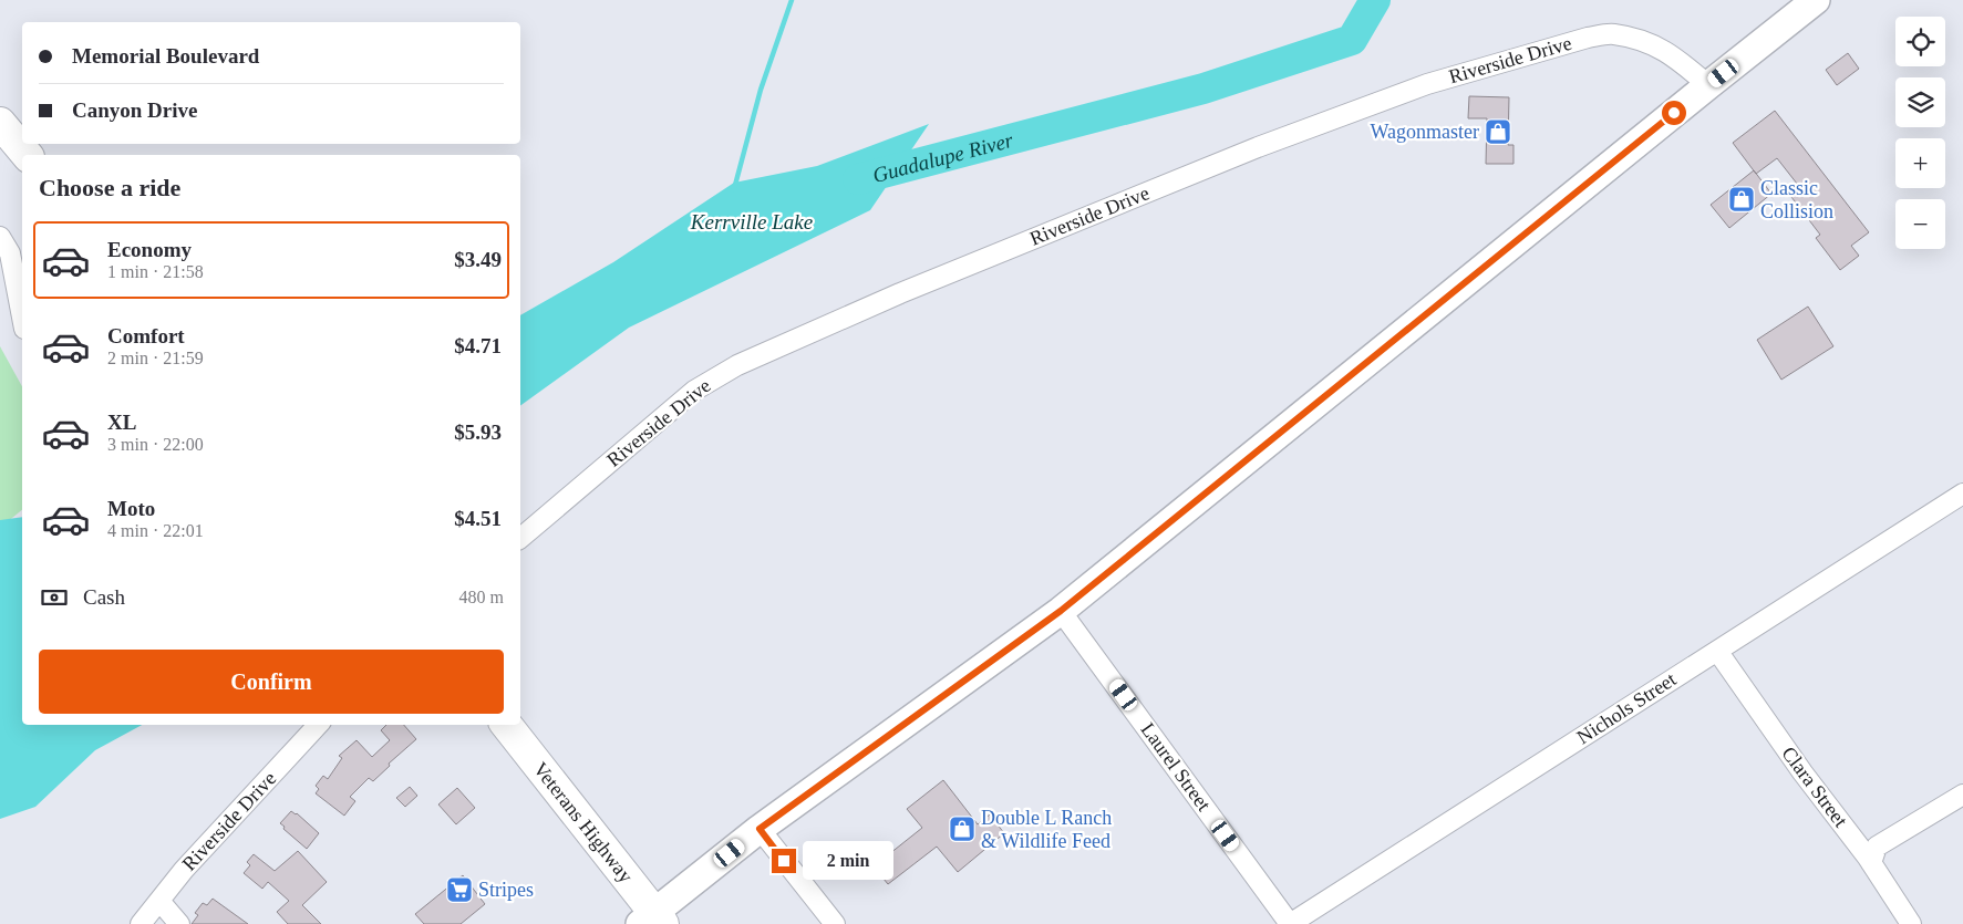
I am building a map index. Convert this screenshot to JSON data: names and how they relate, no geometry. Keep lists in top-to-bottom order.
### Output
{
  "streets": {
    "main road": ["Veterans Highway"],
    "street": [
      "Riverside Drive",
      "Nichols Street",
      "Laurel Street",
      "Clara Street"
    ]
  },
  "crossings": [
    ["Nichols Street", "Laurel Street"],
    ["Nichols Street", "Clara Street"]
  ],
  "water": ["Guadalupe River", "Kerrville Lake"],
  "places": {
    "shop": ["Wagonmaster", "Classic Collision", "Double L Ranch & Wildlife Feed"],
    "supermarket": ["Stripes"]
  },
  "page": {
    "map_buttons": ["+", "−"],
    "banner": ["Memorial Boulevard", "Canyon Drive"],
    "heading": "Choose a ride",
    "list": [
      {
        "name": "Economy",
        "note": "1 min · 21:58",
        "value": "$3.49"
      },
      {
        "name": "Comfort",
        "note": "2 min · 21:59",
        "value": "$4.71"
      },
      {
        "name": "XL",
        "note": "3 min · 22:00",
        "value": "$5.93"
      },
      {
        "name": "Moto",
        "note": "4 min · 22:01",
        "value": "$4.51"
      }
    ],
    "pay": ["Cash", "480 m"],
    "buttons": "Confirm",
    "bubble": "2 min"
  }
}
